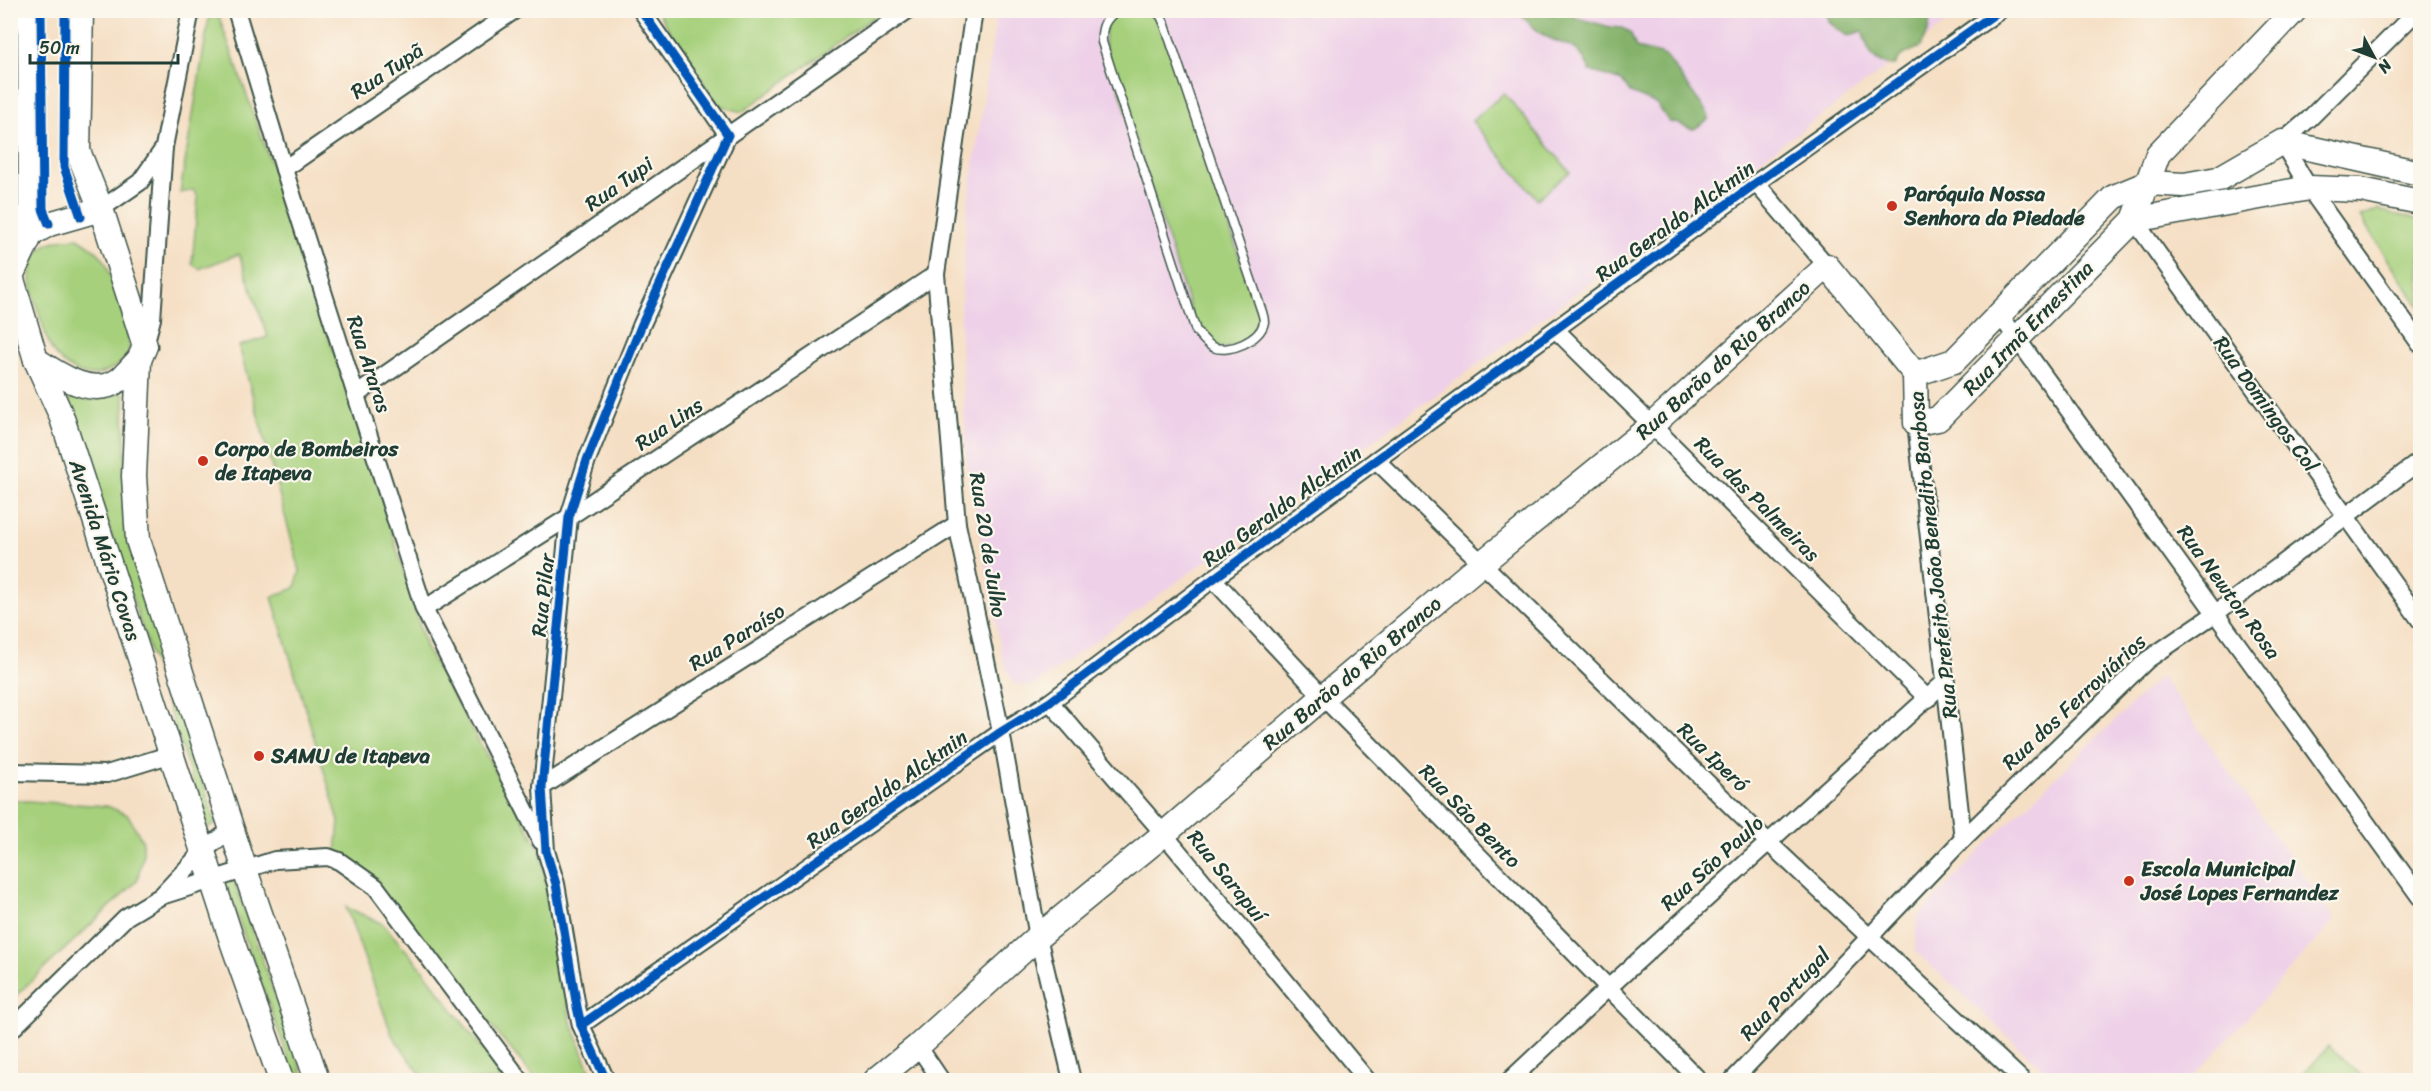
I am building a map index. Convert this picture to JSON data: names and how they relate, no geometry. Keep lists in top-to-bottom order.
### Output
{
  "streets": {
    "street": [
      "Rua Tupã",
      "Rua Tupi",
      "Rua Geraldo Alckmin",
      "Rua Irmã Ernestina",
      "Rua Barão do Rio Branco",
      "Rua Araras",
      "Rua Domingos Col",
      "Rua Lins",
      "Rua das Palmeiras",
      "Rua 20 de Julho",
      "Avenida Mário Covas",
      "Rua Prefeito João Benedito Barbosa",
      "Rua Newton Rosa",
      "Rua Pilar",
      "Rua Paraíso",
      "Rua dos Ferroviários",
      "Rua Iperó",
      "Rua São Bento",
      "Rua São Paulo",
      "Rua Sarapuí",
      "Rua Portugal"
    ]
  },
  "crossings": [
    ["Rua Tupã", "Rua Araras"],
    ["Rua Tupi", "Rua Araras"],
    ["Rua Tupi", "Rua Pilar"],
    ["Rua Geraldo Alckmin", "Rua das Palmeiras"],
    ["Rua Geraldo Alckmin", "Rua 20 de Julho"],
    ["Rua Geraldo Alckmin", "Rua Prefeito João Benedito Barbosa"],
    ["Rua Geraldo Alckmin", "Rua Pilar"],
    ["Rua Geraldo Alckmin", "Rua Iperó"],
    ["Rua Geraldo Alckmin", "Rua São Bento"],
    ["Rua Geraldo Alckmin", "Rua Sarapuí"],
    ["Rua Irmã Ernestina", "Rua Domingos Col"],
    ["Rua Irmã Ernestina", "Rua Prefeito João Benedito Barbosa"],
    ["Rua Irmã Ernestina", "Rua Newton Rosa"],
    ["Rua Barão do Rio Branco", "Rua das Palmeiras"],
    ["Rua Barão do Rio Branco", "Rua 20 de Julho"],
    ["Rua Barão do Rio Branco", "Rua Prefeito João Benedito Barbosa"],
    ["Rua Barão do Rio Branco", "Rua Iperó"],
    ["Rua Barão do Rio Branco", "Rua São Bento"],
    ["Rua Barão do Rio Branco", "Rua Sarapuí"],
    ["Rua Araras", "Rua Lins"],
    ["Rua Araras", "Rua Pilar"],
    ["Rua Domingos Col", "Rua dos Ferroviários"],
    ["Rua Lins", "Rua 20 de Julho"],
    ["Rua Lins", "Rua Pilar"],
    ["Rua das Palmeiras", "Rua São Paulo"],
    ["Rua 20 de Julho", "Rua Paraíso"],
    ["Rua Prefeito João Benedito Barbosa", "Rua dos Ferroviários"],
    ["Rua Prefeito João Benedito Barbosa", "Rua São Paulo"],
    ["Rua Newton Rosa", "Rua dos Ferroviários"],
    ["Rua Pilar", "Rua Paraíso"],
    ["Rua dos Ferroviários", "Rua Iperó"],
    ["Rua dos Ferroviários", "Rua Portugal"],
    ["Rua Iperó", "Rua São Paulo"],
    ["Rua Iperó", "Rua Portugal"],
    ["Rua São Bento", "Rua São Paulo"]
  ],
  "places": [
    "Paróquia Nossa Senhora da Piedade",
    "Corpo de Bombeiros de Itapeva",
    "SAMU de Itapeva",
    "Escola Municipal José Lopes Fernandez"
  ],
  "scale_bar": "50 m",
  "north": "bottom right"
}
